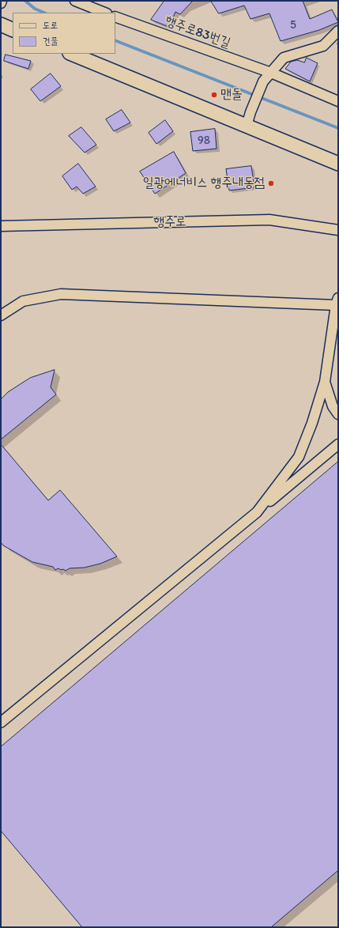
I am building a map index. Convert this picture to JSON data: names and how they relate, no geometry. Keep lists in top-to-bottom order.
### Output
{
  "streets": {
    "street": ["행주로83번길", "행주로"]
  },
  "places": ["맨돌", "일광에너비스 행주내동점"],
  "house_numbers": ["5", "98"],
  "legend": ["도로", "건물"]
}
